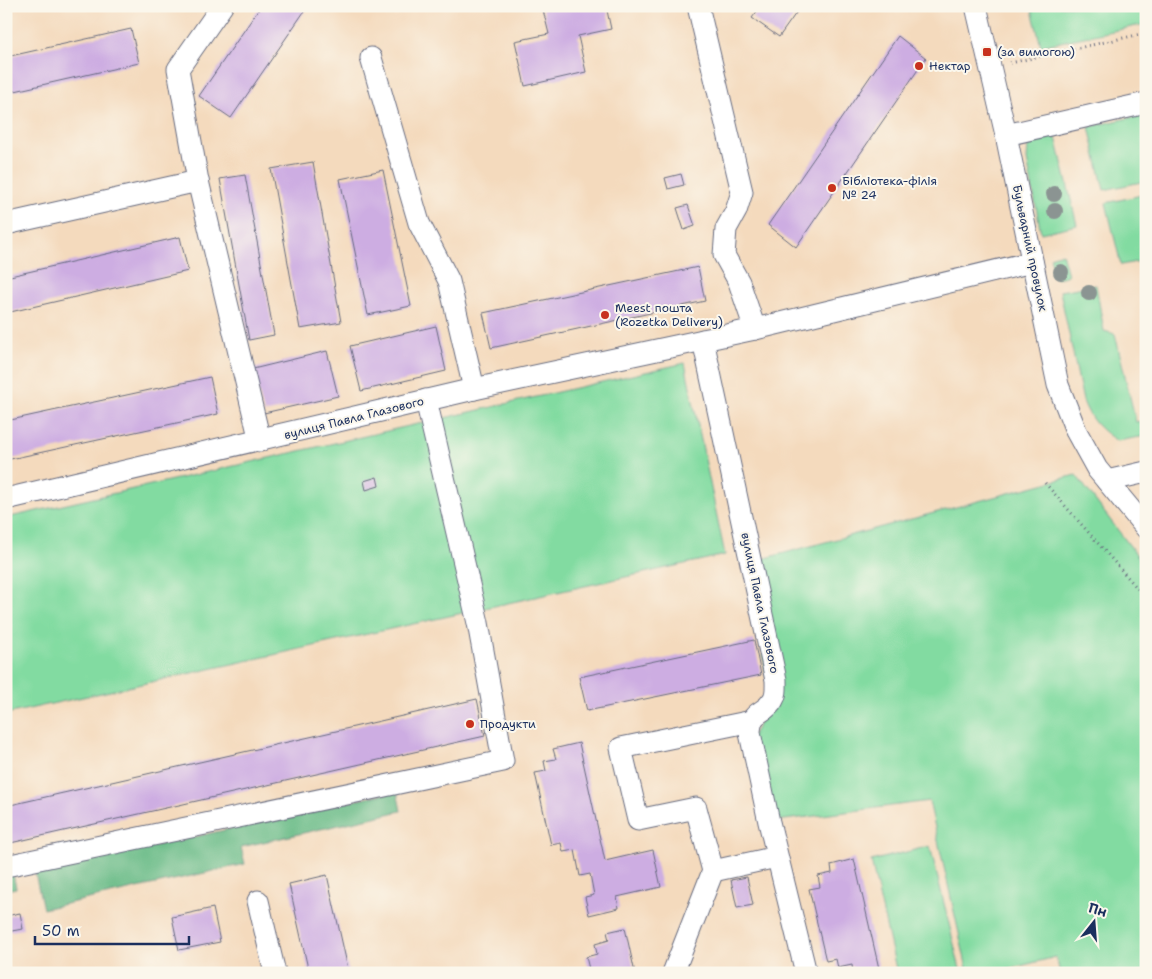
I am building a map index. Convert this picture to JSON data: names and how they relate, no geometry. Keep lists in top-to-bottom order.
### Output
{
  "streets": {
    "street": ["Бульварний провулок", "вулиця Павла Глазового"]
  },
  "crossings": [
    ["Бульварний провулок", "вулиця Павла Глазового"]
  ],
  "places": {
    "transit": ["(за вимогою)"],
    "other": [
      "Нектар",
      "Бібліотека-філія № 24",
      "Meest пошта (Rozetka Delivery)",
      "Продукти"
    ]
  },
  "scale_bar": "50 m",
  "north": "top"
}
